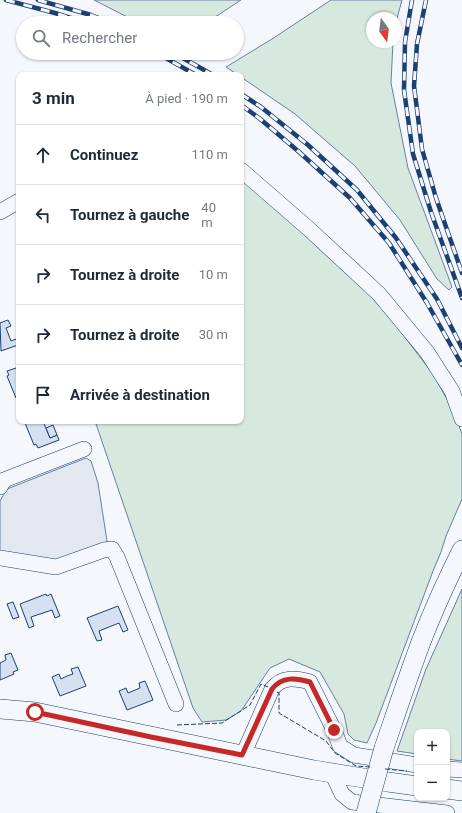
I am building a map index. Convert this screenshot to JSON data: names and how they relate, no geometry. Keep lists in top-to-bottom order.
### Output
{
  "north": "bottom",
  "page": {
    "search": "Rechercher",
    "heading": ["3 min", "À pied · 190 m"],
    "list": [
      ["Continuez", "110 m"],
      ["Tournez à gauche", "40 m"],
      ["Tournez à droite", "10 m"],
      ["Tournez à droite", "30 m"],
      "Arrivée à destination"
    ],
    "map_buttons": ["+", "−"]
  }
}
